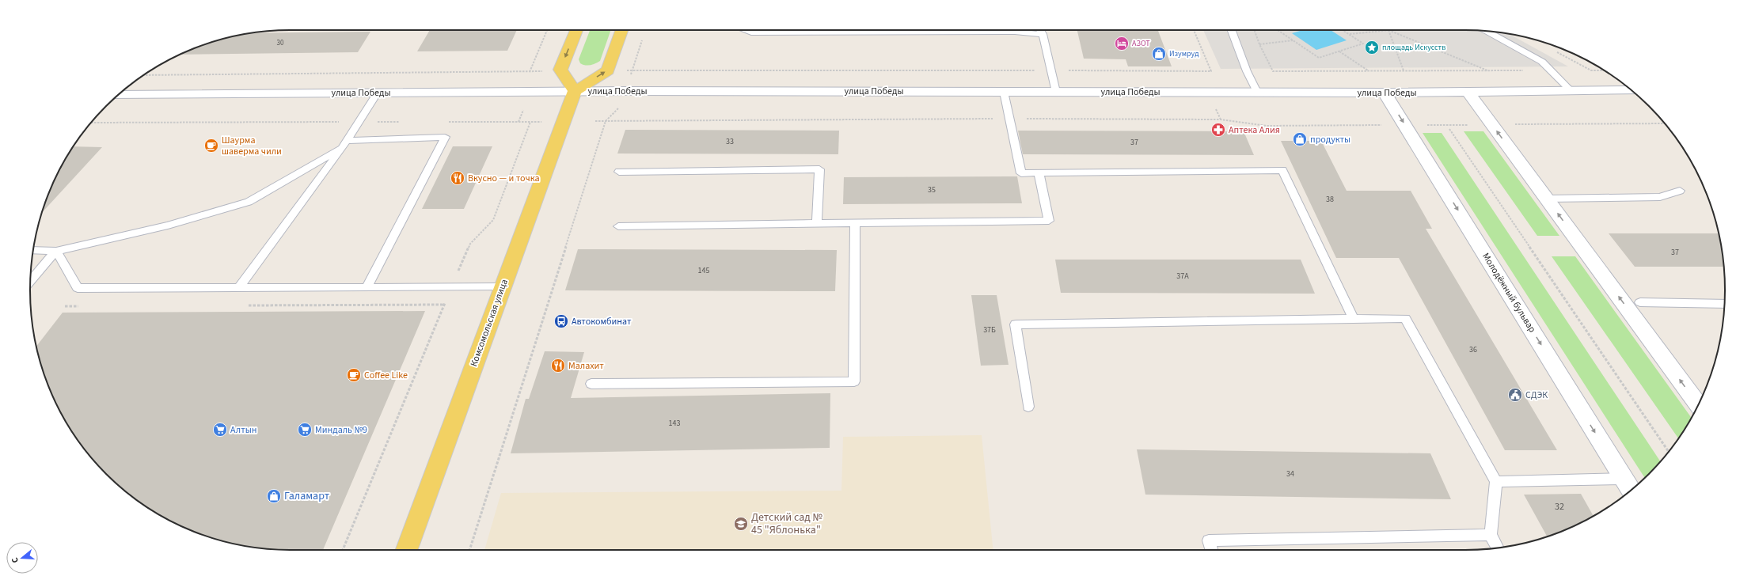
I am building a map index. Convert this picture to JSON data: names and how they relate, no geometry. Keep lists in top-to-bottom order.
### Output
{
  "streets": {
    "main road": ["улица Победы", "Молодёжный бульвар", "Комсомольская улица"]
  },
  "crossings": [
    ["улица Победы", "Молодёжный бульвар"],
    ["улица Победы", "Комсомольская улица"]
  ],
  "places": {
    "hotel": ["АЗОТ"],
    "place": ["площадь Искусств"],
    "shop": ["Изумруд", "продукты", "Галамарт"],
    "pharmacy": ["Аптека Алия"],
    "cafe": ["Шаурма шаверма чили", "Coffee Like"],
    "restaurant": ["Вкусно — и точка", "Малахит"],
    "bus stop": ["Автокомбинат"],
    "public building": ["СДЭК"],
    "supermarket": ["Алтын", "Миндаль №9"],
    "school or university": ["Детский сад № 45 \"Яблонька\""]
  },
  "house_numbers": [
    "30",
    "33",
    "37",
    "35",
    "38",
    "37",
    "145",
    "37А",
    "37Б",
    "36",
    "143",
    "34",
    "32"
  ],
  "north": "left"
}
